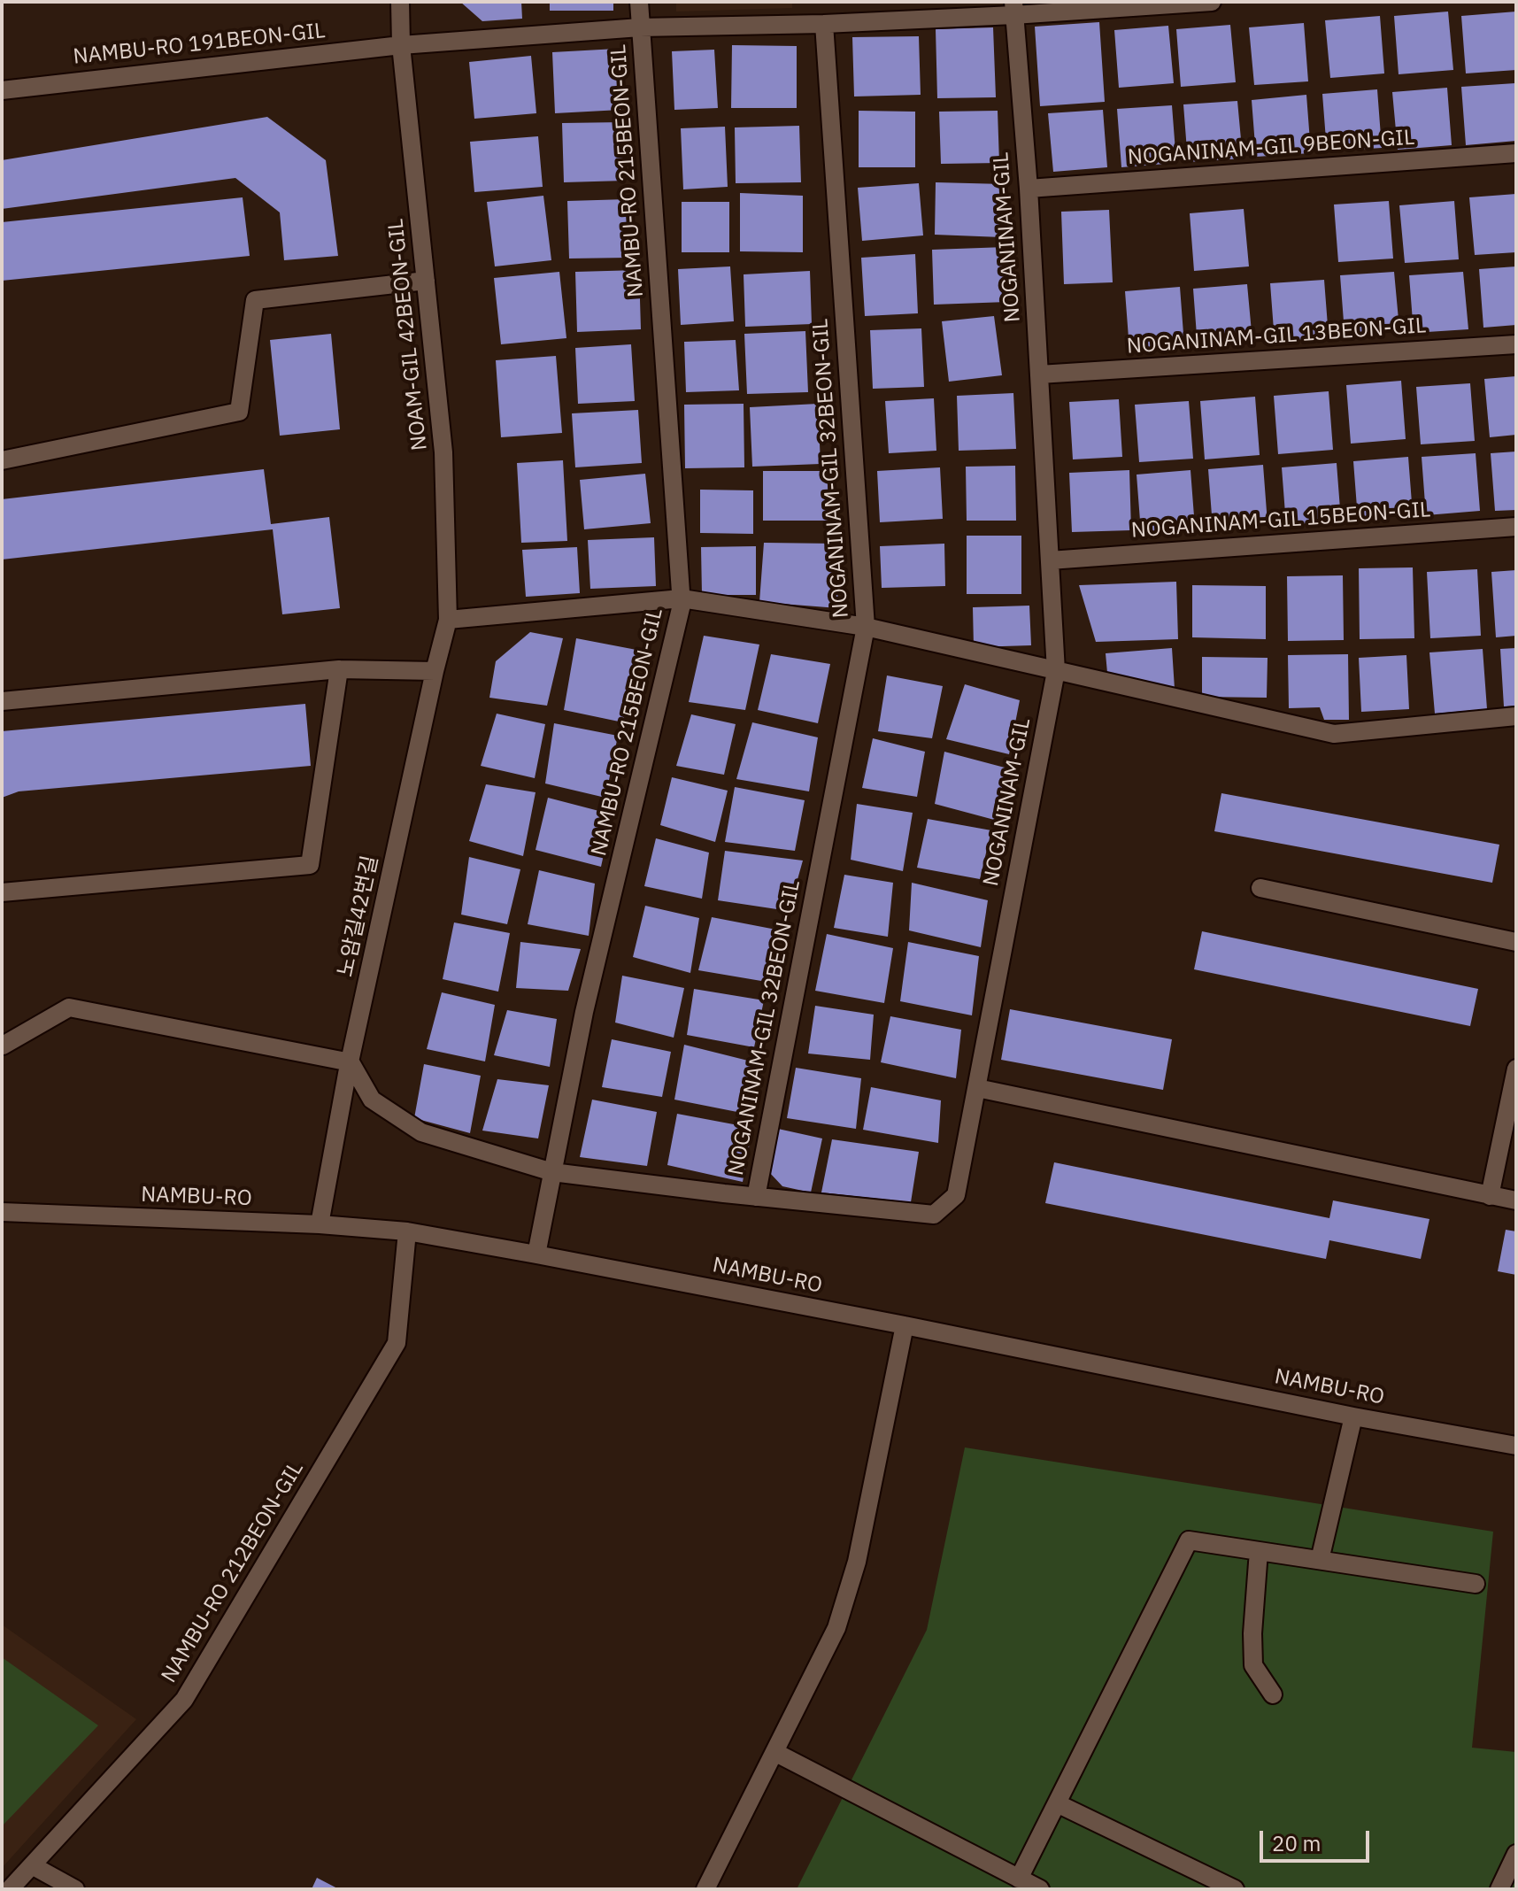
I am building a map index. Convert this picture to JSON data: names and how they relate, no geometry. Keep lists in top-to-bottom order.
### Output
{
  "streets": {
    "street": [
      "NAMBU-RO 191BEON-GIL",
      "NOGANINAM-GIL 9BEON-GIL",
      "NAMBU-RO 215BEON-GIL",
      "NOGANINAM-GIL",
      "NOAM-GIL 42BEON-GIL",
      "NOGANINAM-GIL 13BEON-GIL",
      "NOGANINAM-GIL 32BEON-GIL",
      "NOGANINAM-GIL 15BEON-GIL",
      "노암길42번길",
      "NAMBU-RO",
      "NAMBU-RO 212BEON-GIL"
    ]
  },
  "crossings": [
    ["NAMBU-RO 191BEON-GIL", "NAMBU-RO 215BEON-GIL"],
    ["NAMBU-RO 191BEON-GIL", "NOGANINAM-GIL"],
    ["NAMBU-RO 191BEON-GIL", "NOAM-GIL 42BEON-GIL"],
    ["NAMBU-RO 191BEON-GIL", "NOGANINAM-GIL 32BEON-GIL"],
    ["NOGANINAM-GIL 9BEON-GIL", "NOGANINAM-GIL"],
    ["NAMBU-RO 215BEON-GIL", "NOGANINAM-GIL"],
    ["NAMBU-RO 215BEON-GIL", "NAMBU-RO"],
    ["NOGANINAM-GIL", "NOGANINAM-GIL 13BEON-GIL"],
    ["NOGANINAM-GIL", "NOGANINAM-GIL 32BEON-GIL"],
    ["NOGANINAM-GIL", "NOGANINAM-GIL 15BEON-GIL"],
    ["NOAM-GIL 42BEON-GIL", "노암길42번길"],
    ["노암길42번길", "NAMBU-RO"],
    ["NAMBU-RO", "NAMBU-RO 212BEON-GIL"]
  ],
  "scale_bar": "20 m"
}
